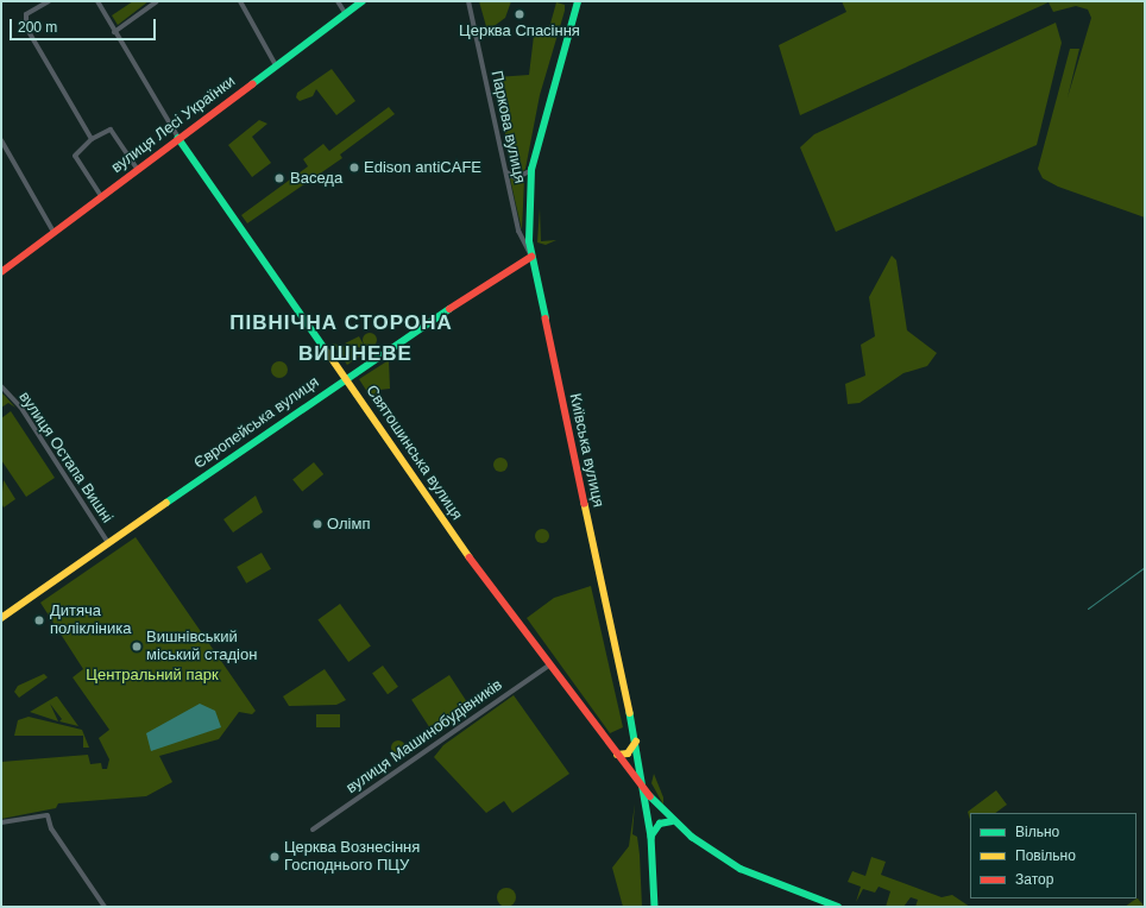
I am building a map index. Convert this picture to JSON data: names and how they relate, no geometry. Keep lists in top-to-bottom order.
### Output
{
  "streets": {
    "street": [
      "вулиця Лесі Українки",
      "Паркова вулиця",
      "Європейська вулиця",
      "Київська вулиця",
      "Святошинська вулиця",
      "вулиця Остапа Вишні",
      "вулиця Машинобудівників"
    ]
  },
  "crossings": [
    ["вулиця Лесі Українки", "Святошинська вулиця"],
    ["Паркова вулиця", "Європейська вулиця"],
    ["Паркова вулиця", "Київська вулиця"],
    ["Європейська вулиця", "Київська вулиця"],
    ["Європейська вулиця", "Святошинська вулиця"],
    ["Європейська вулиця", "вулиця Остапа Вишні"],
    ["Київська вулиця", "Святошинська вулиця"],
    ["Святошинська вулиця", "вулиця Машинобудівників"]
  ],
  "districts": ["ПІВНІЧНА СТОРОНА", "ВИШНЕВЕ"],
  "parks": ["Центральний парк"],
  "places": [
    "Церква Спасіння",
    "Edison antiCAFE",
    "Васеда",
    "Олімп",
    "Дитяча полікліника",
    "Вишнівський міський стадіон",
    "Церква Вознесіння Господнього ПЦУ"
  ],
  "legend": ["Вільно", "Повільно", "Затор"],
  "scale_bar": "200 m"
}
